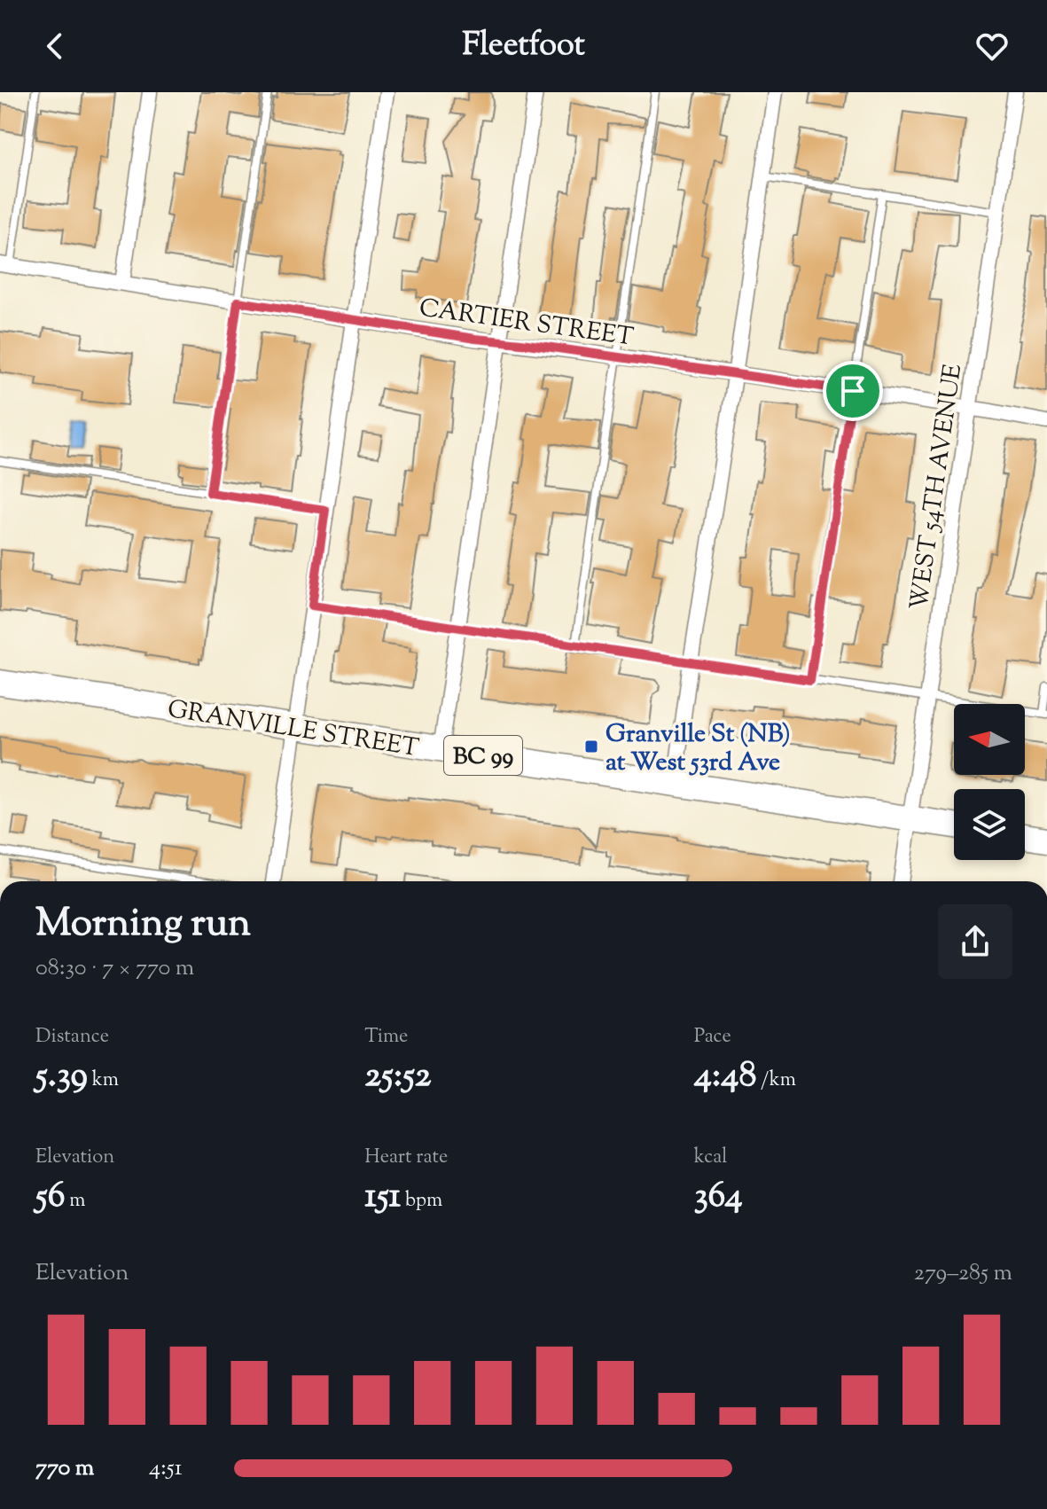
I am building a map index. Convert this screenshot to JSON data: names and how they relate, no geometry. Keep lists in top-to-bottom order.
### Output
{
  "streets": {
    "highway": ["GRANVILLE STREET", "BC 99"],
    "street": ["CARTIER STREET", "WEST 54TH AVENUE"]
  },
  "crossings": [
    ["CARTIER STREET", "WEST 54TH AVENUE"],
    ["WEST 54TH AVENUE", "GRANVILLE STREET"]
  ],
  "places": {
    "transit": ["Granville St (NB) at West 53rd Ave"]
  },
  "north": "left",
  "page": {
    "header": "Fleetfoot",
    "heading": ["Morning run", "08:30 · 7 × 770 m"],
    "stats": [
      ["Distance", "5.39 km"],
      ["Time", "25:52"],
      ["Pace", "4:48 /km"],
      ["Elevation", "56 m"],
      ["Heart rate", "151 bpm"],
      ["kcal", "364"]
    ],
    "chart": ["Elevation", "279–285 m"],
    "list": [
      {
        "name": "770 m",
        "note": "4:51"
      }
    ]
  }
}
